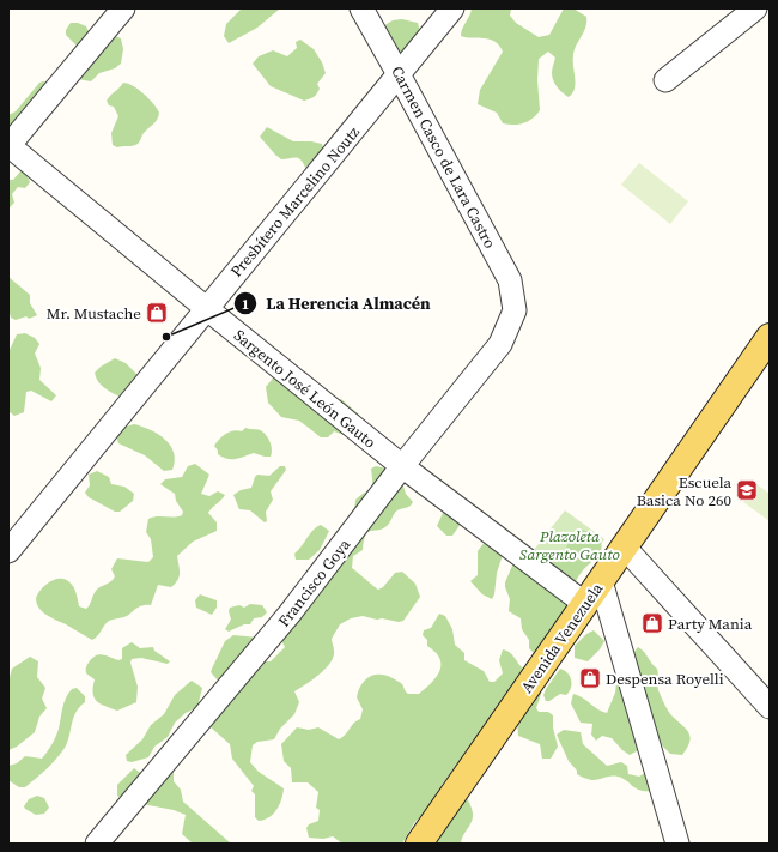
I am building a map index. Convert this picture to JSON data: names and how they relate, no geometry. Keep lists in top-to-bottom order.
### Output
{
  "streets": {
    "main road": ["Avenida Venezuela"],
    "street": [
      "Carmen Casco de Lara Castro",
      "Presbítero Marcelino Noutz",
      "Sargento José León Gauto",
      "Francisco Goya"
    ]
  },
  "crossings": [
    ["Carmen Casco de Lara Castro", "Presbítero Marcelino Noutz"],
    ["Carmen Casco de Lara Castro", "Francisco Goya"],
    ["Presbítero Marcelino Noutz", "Sargento José León Gauto"],
    ["Sargento José León Gauto", "Francisco Goya"],
    ["Sargento José León Gauto", "Avenida Venezuela"]
  ],
  "parks": ["Plazoleta Sargento Gauto"],
  "places": {
    "shop": ["Mr. Mustache", "Party Mania", "Despensa Royelli"],
    "other": ["La Herencia Almacén"],
    "school or university": ["Escuela Basica No 260"]
  }
}
